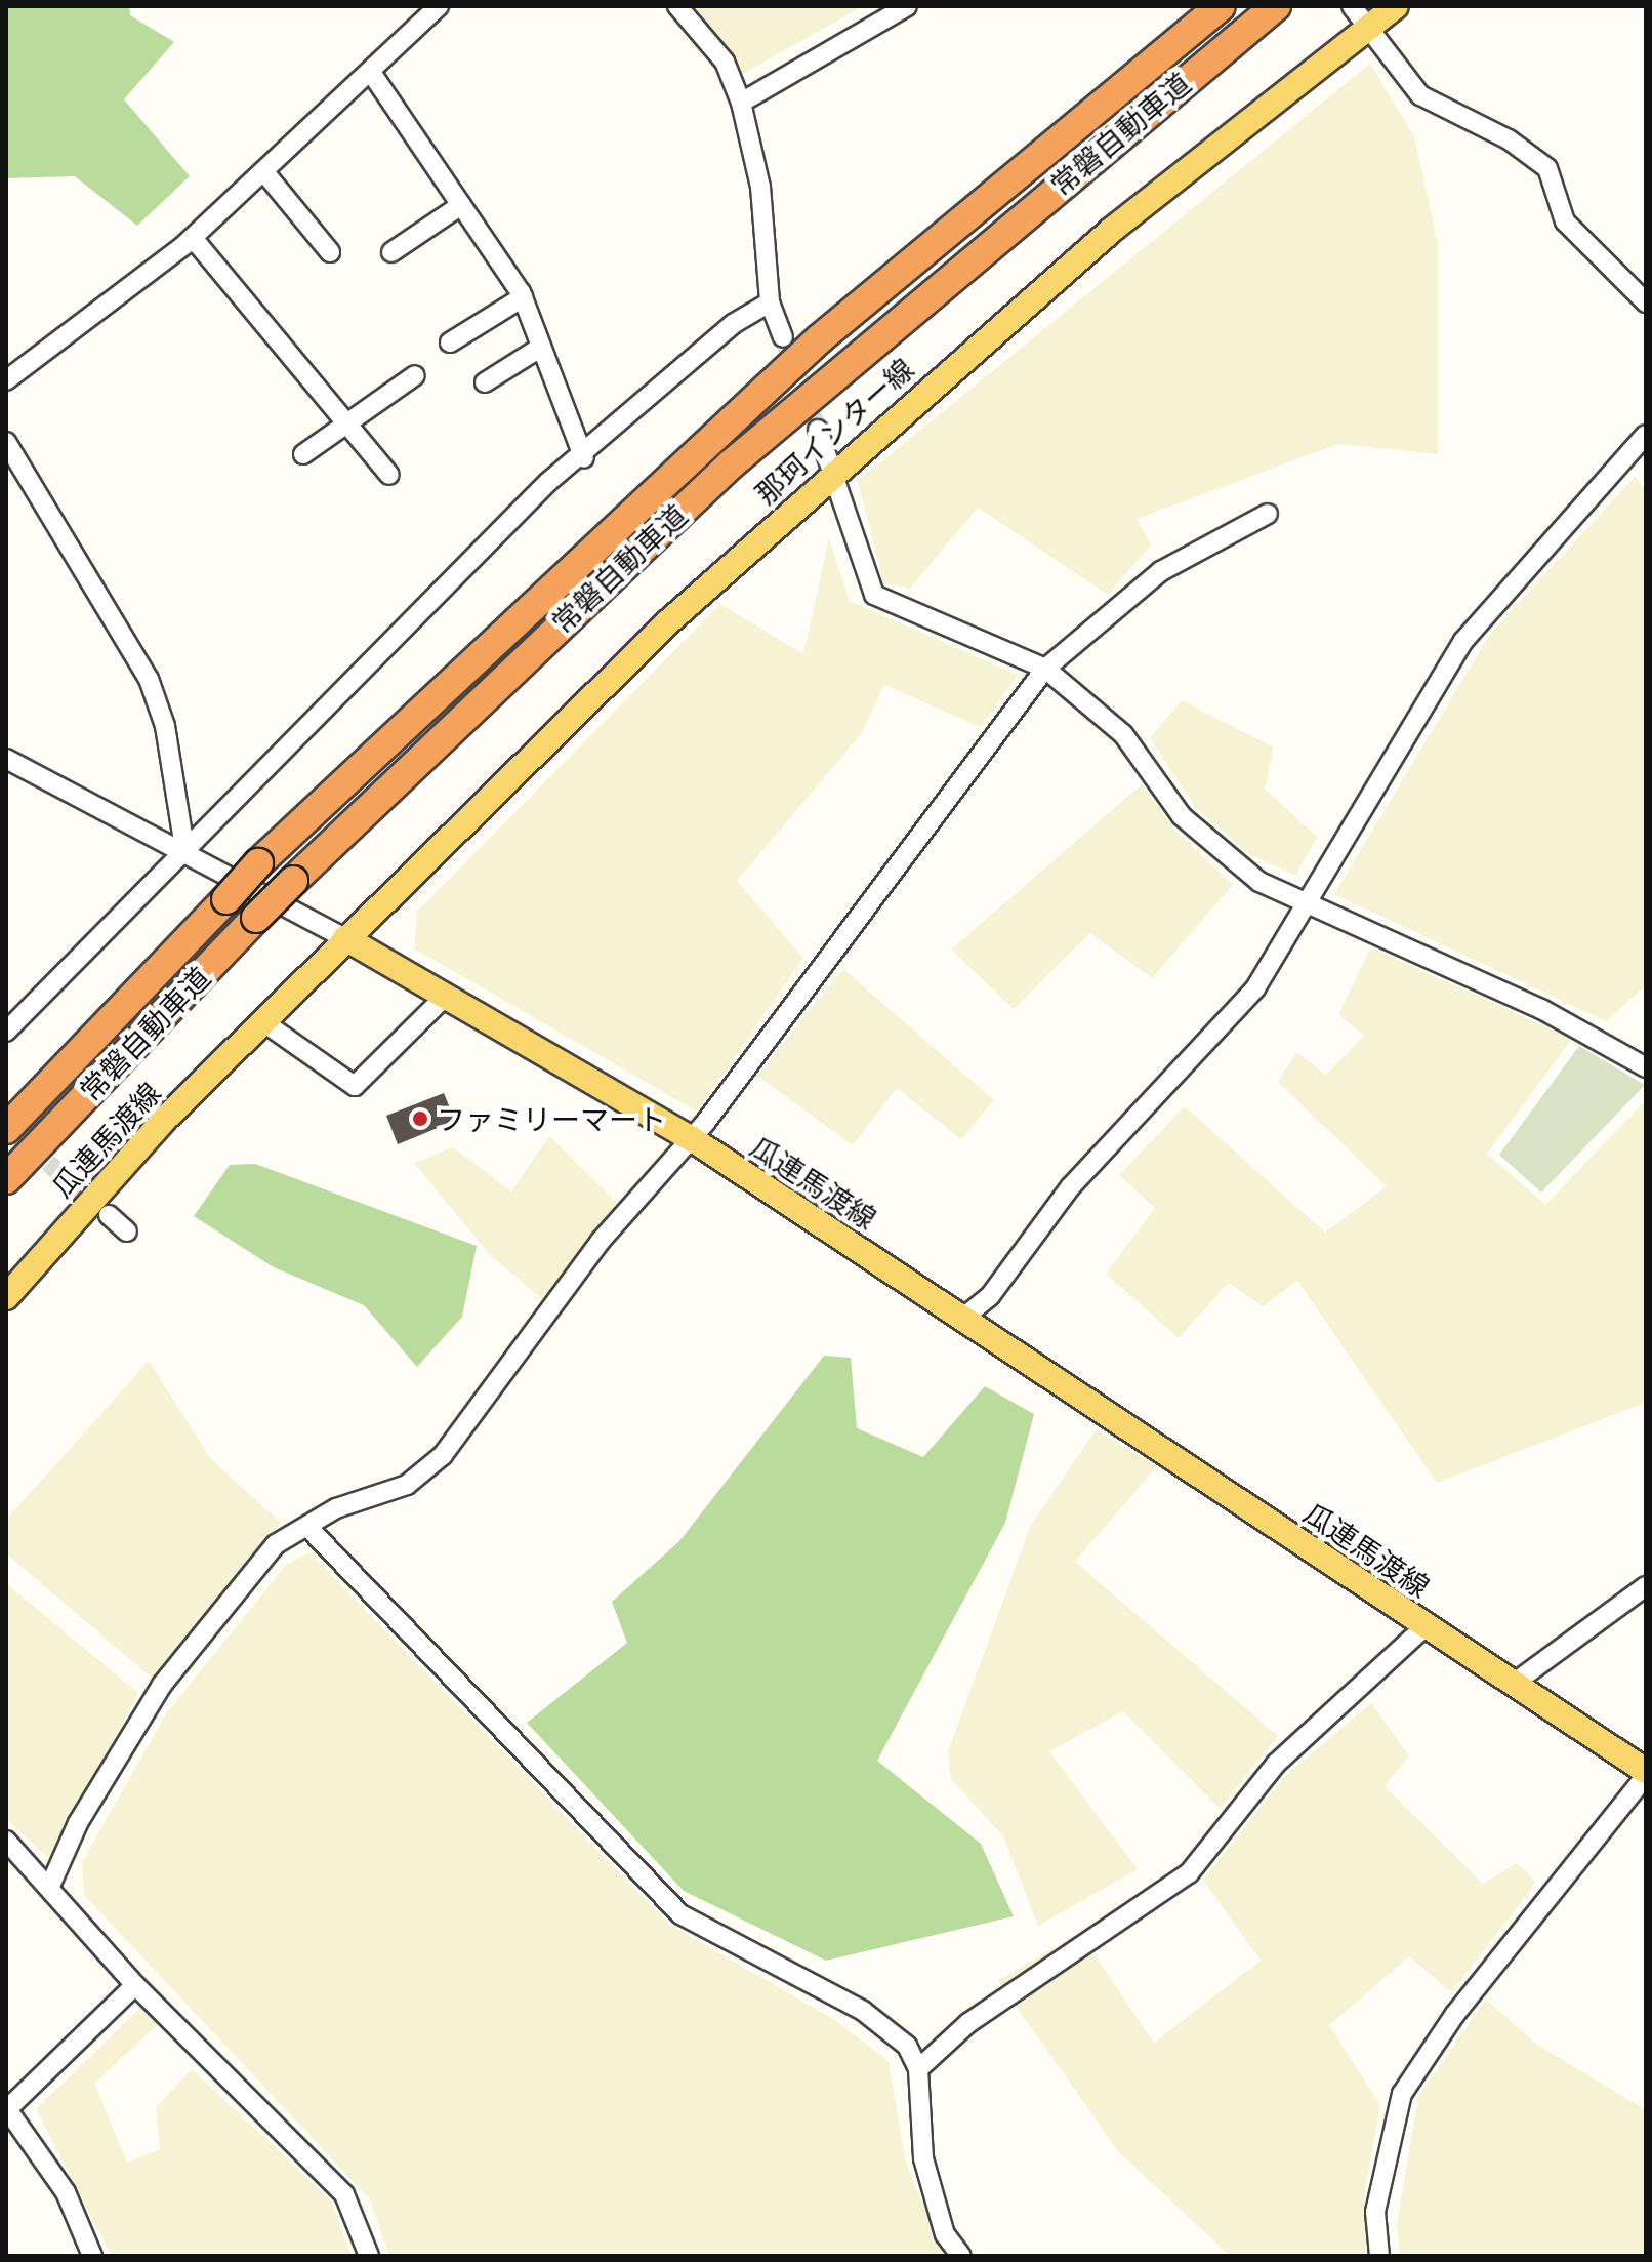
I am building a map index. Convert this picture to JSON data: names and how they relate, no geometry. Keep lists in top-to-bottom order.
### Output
{
  "streets": {
    "highway": ["常磐自動車道"],
    "main road": ["那珂インター線", "瓜連馬渡線"]
  },
  "crossings": [
    ["那珂インター線", "瓜連馬渡線"]
  ],
  "places": ["ファミリーマート"]
}
